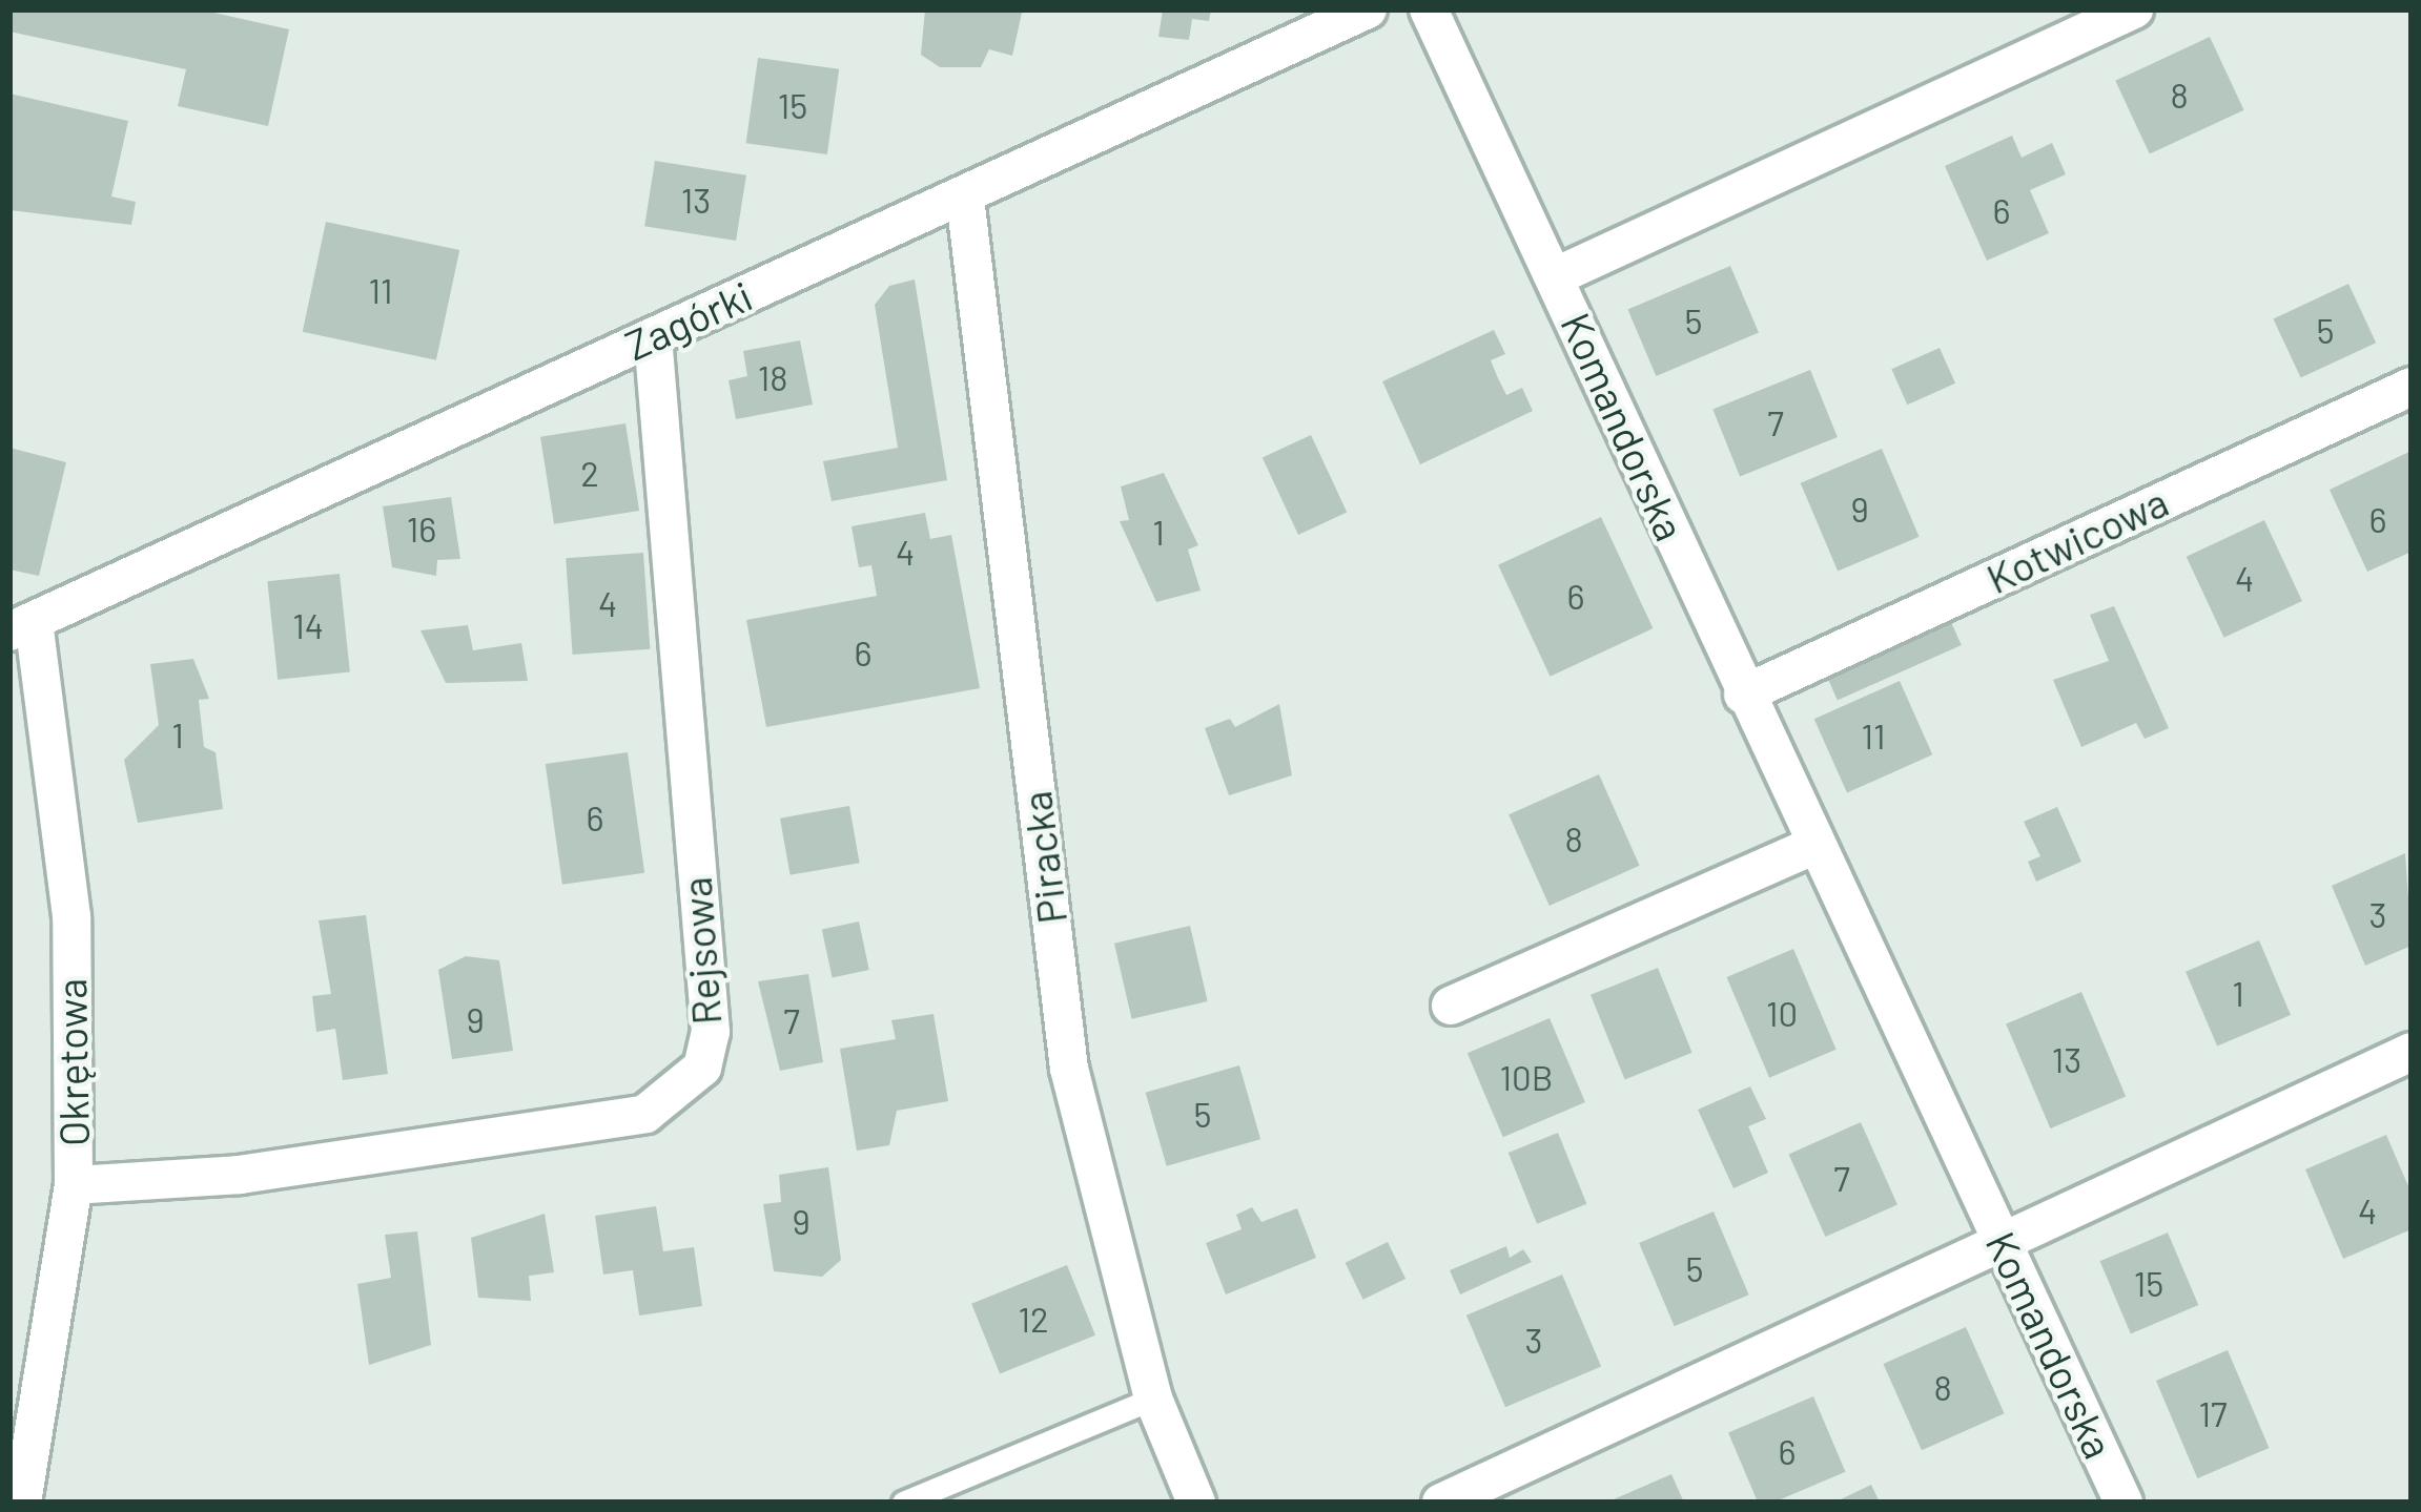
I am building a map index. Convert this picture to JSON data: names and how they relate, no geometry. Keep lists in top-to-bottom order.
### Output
{
  "streets": {
    "street": [
      "Zagórki",
      "Komandorska",
      "Kotwicowa",
      "Piracka",
      "Rejsowa",
      "Okrętowa"
    ]
  },
  "crossings": [
    ["Zagórki", "Piracka"],
    ["Zagórki", "Rejsowa"],
    ["Zagórki", "Okrętowa"],
    ["Komandorska", "Kotwicowa"],
    ["Rejsowa", "Okrętowa"]
  ],
  "house_numbers": [
    "8",
    "15",
    "13",
    "6",
    "11",
    "5",
    "5",
    "18",
    "7",
    "2",
    "9",
    "6",
    "16",
    "1",
    "4",
    "4",
    "6",
    "4",
    "14",
    "6",
    "1",
    "11",
    "6",
    "8",
    "3",
    "1",
    "10",
    "9",
    "7",
    "13",
    "10B",
    "5",
    "7",
    "4",
    "9",
    "5",
    "15",
    "12",
    "3",
    "8",
    "17",
    "6"
  ]
}
